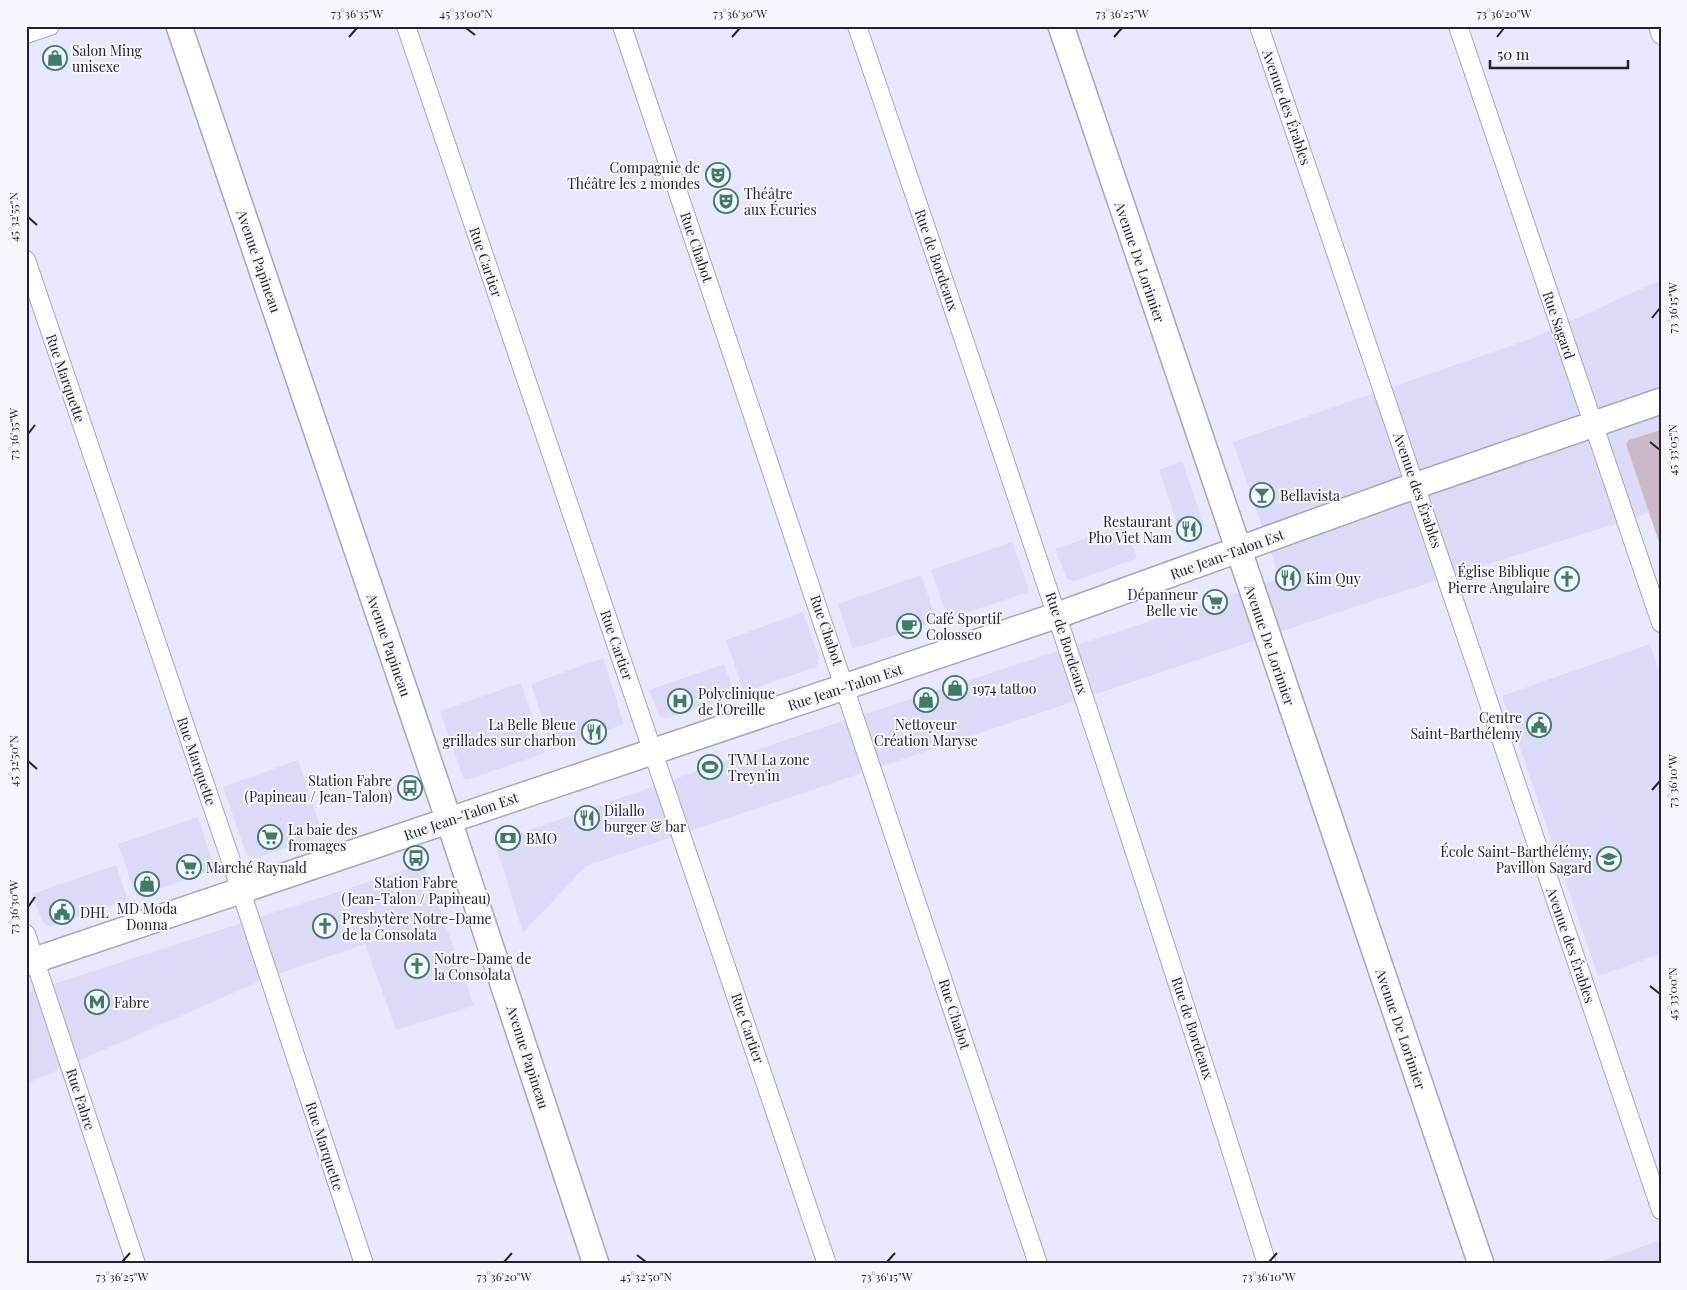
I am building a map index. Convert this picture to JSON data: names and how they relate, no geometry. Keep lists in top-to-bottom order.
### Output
{
  "streets": {
    "main road": ["Avenue Papineau", "Avenue De Lorimier", "Rue Jean-Talon Est"],
    "street": [
      "Avenue des Érables",
      "Rue Chabot",
      "Rue de Bordeaux",
      "Rue Cartier",
      "Rue Sagard",
      "Rue Marquette",
      "Rue Fabre"
    ]
  },
  "crossings": [
    ["Avenue des Érables", "Rue Jean-Talon Est"],
    ["Rue Chabot", "Rue Jean-Talon Est"],
    ["Rue de Bordeaux", "Rue Jean-Talon Est"],
    ["Avenue Papineau", "Rue Jean-Talon Est"],
    ["Rue Cartier", "Rue Jean-Talon Est"],
    ["Avenue De Lorimier", "Rue Jean-Talon Est"],
    ["Rue Sagard", "Rue Jean-Talon Est"],
    ["Rue Marquette", "Rue Jean-Talon Est"],
    ["Rue Jean-Talon Est", "Rue Fabre"]
  ],
  "places": {
    "shop": [
      "Salon Ming unisexe",
      "1974 tattoo",
      "Nettoyeur Création Maryse",
      "MD Moda Donna"
    ],
    "theatre": ["Compagnie de Théâtre les 2 mondes", "Théâtre aux Écuries"],
    "bar": ["Bellavista"],
    "restaurant": [
      "Restaurant Pho Viet Nam",
      "Kim Quy",
      "La Belle Bleue grillades sur charbon",
      "Dilallo burger & bar"
    ],
    "church": ["Église Biblique Pierre Angulaire", "Presbytère Notre-Dame de la Consolata", "Notre-Dame de la Consolata"],
    "supermarket": ["Dépanneur Belle vie", "La baie des fromages", "Marché Raynald"],
    "cafe": ["Café Sportif Colosseo"],
    "hospital": ["Polyclinique de l'Oreille"],
    "public building": ["Centre Saint-Barthélemy", "DHL"],
    "sports": ["TVM La zone Treyn'in"],
    "bus stop": ["Station Fabre (Papineau / Jean-Talon)", "Station Fabre (Jean-Talon / Papineau)"],
    "bank": ["BMO"],
    "school or university": ["École Saint-Barthélémy, Pavillon Sagard"],
    "metro station": ["Fabre"]
  },
  "scale_bar": "50 m",
  "coordinates": [
    "73°36'35\"W",
    "45°33'00\"N",
    "73°36'30\"W",
    "73°36'25\"W",
    "73°36'20\"W",
    "45°32'55\"N",
    "73°36'15\"W",
    "45°33'05\"N",
    "45°32'50\"N",
    "73°36'10\"W"
  ]
}
